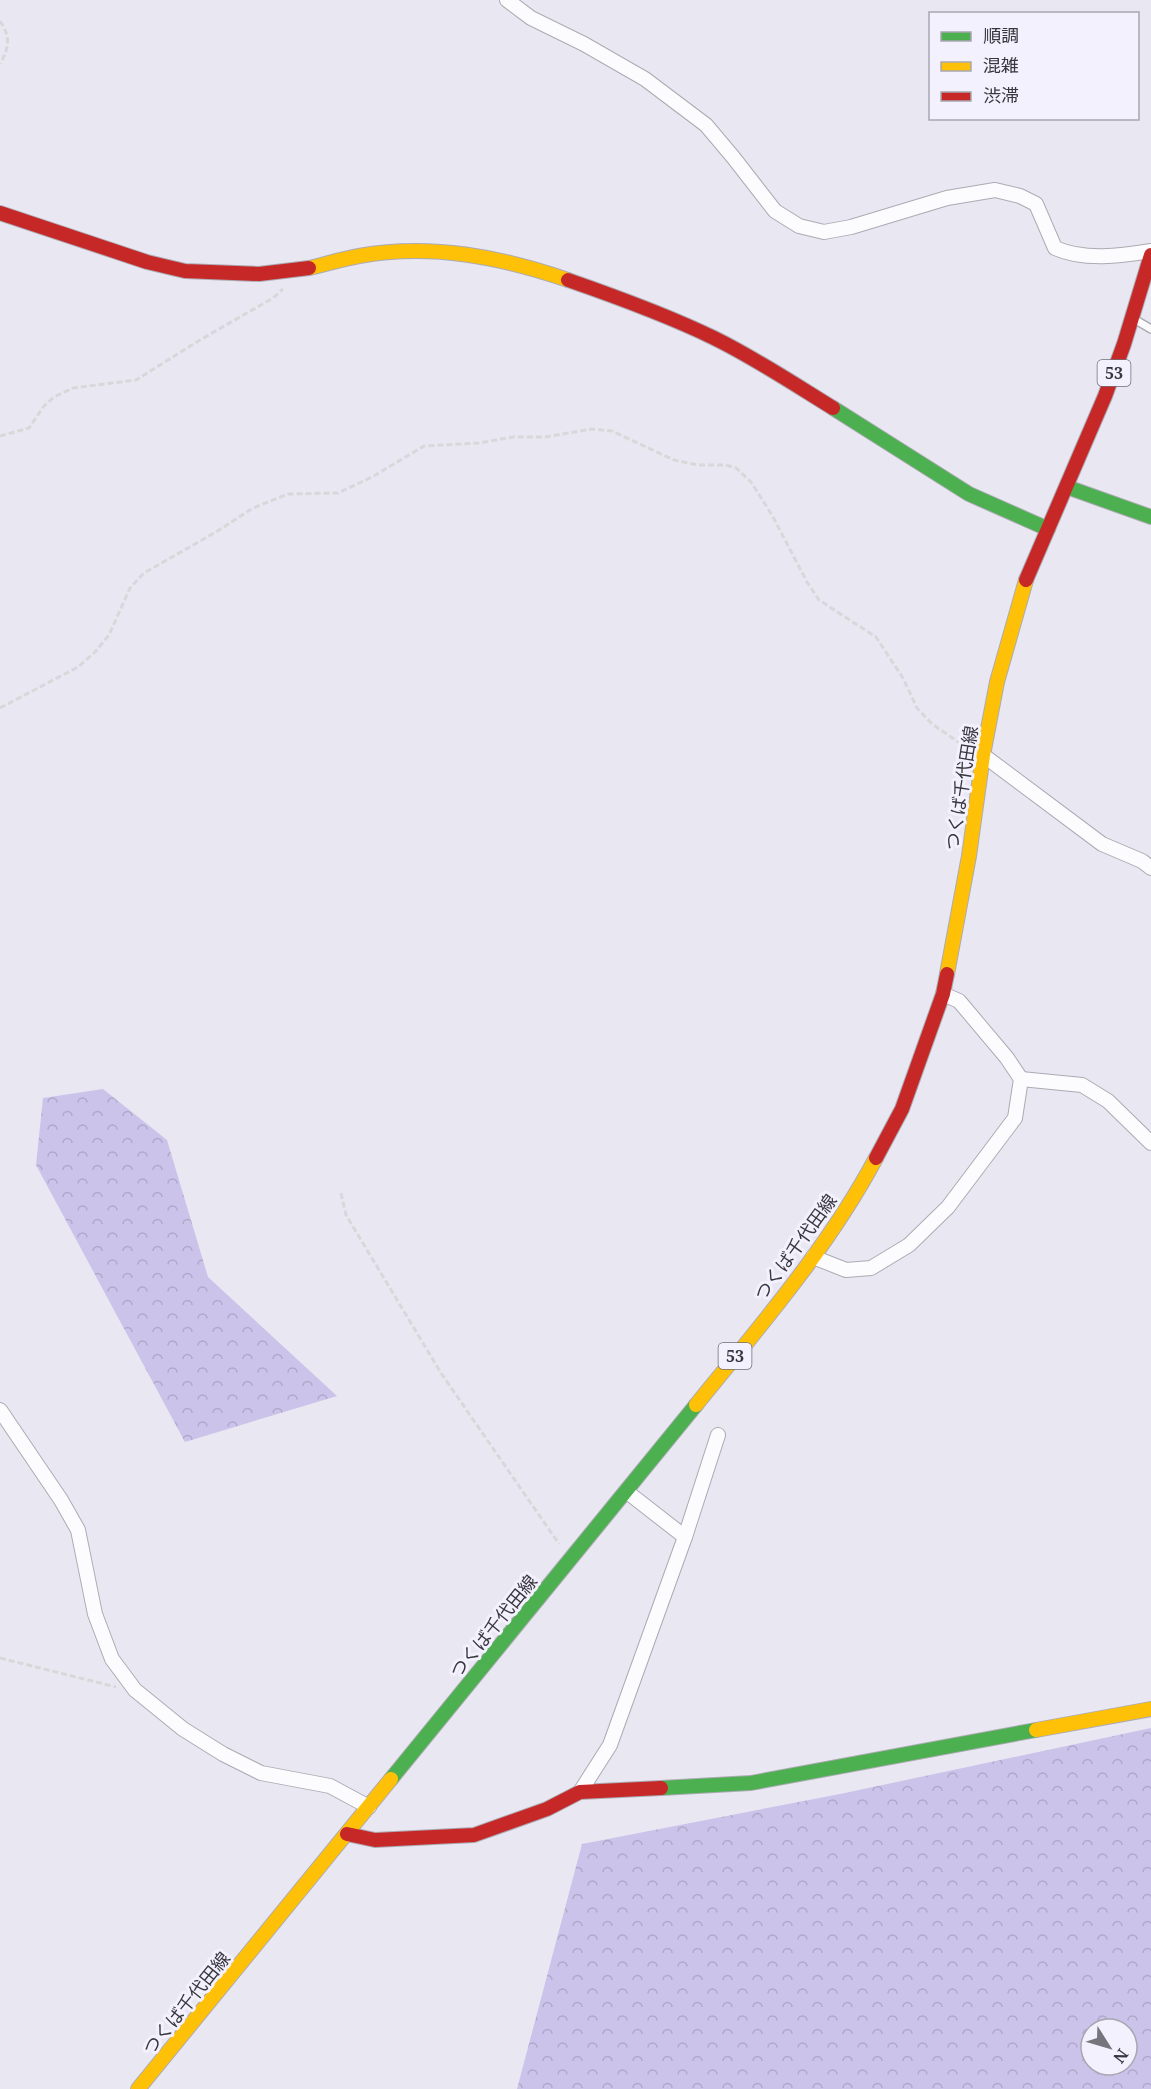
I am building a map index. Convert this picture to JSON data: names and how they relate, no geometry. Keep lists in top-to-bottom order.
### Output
{
  "streets": {
    "main road": ["53", "つくば千代田線"]
  },
  "legend": ["順調", "混雑", "渋滞"],
  "north": "bottom right"
}
